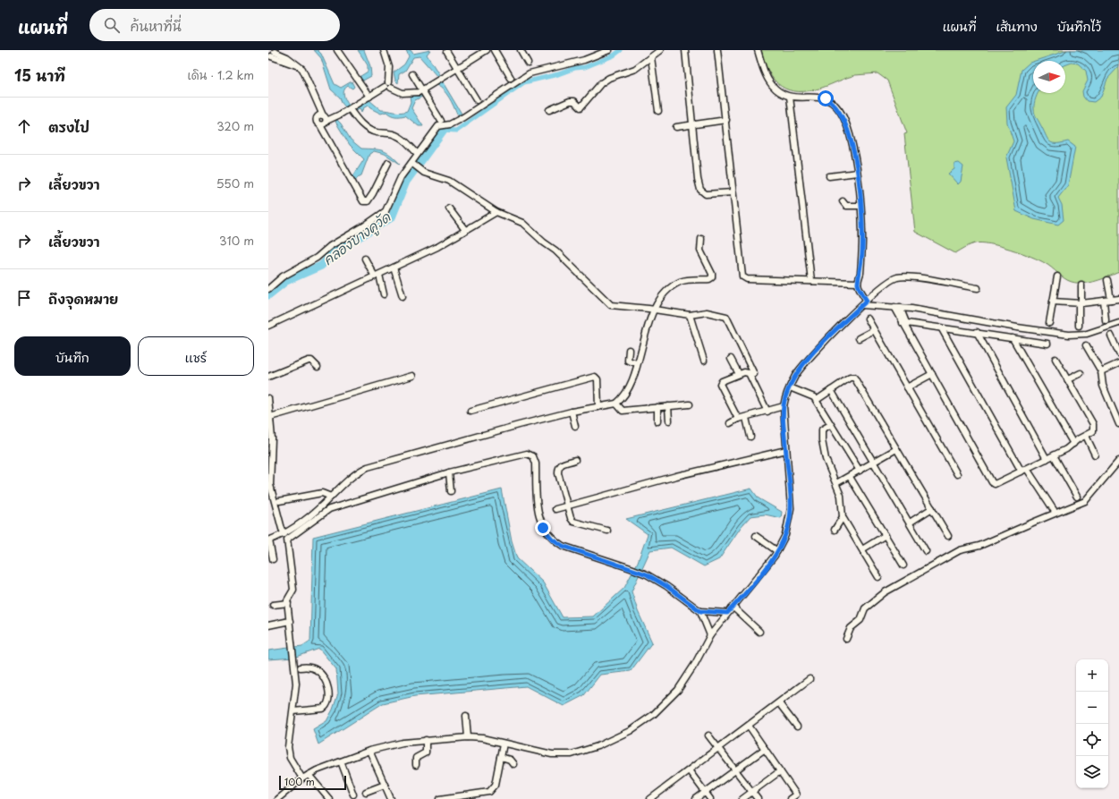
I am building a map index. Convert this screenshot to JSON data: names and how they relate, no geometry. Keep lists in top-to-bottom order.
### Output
{
  "water": ["คลองบางคูวัด"],
  "scale_bar": "100 m",
  "north": "right",
  "page": {
    "header": "แผนที่",
    "search": "ค้นหาที่นี่",
    "nav": ["แผนที่", "เส้นทาง", "บันทึกไว้"],
    "heading": ["15 นาที", "เดิน · 1.2 km"],
    "list": [
      ["ตรงไป", "320 m"],
      ["เลี้ยวขวา", "550 m"],
      ["เลี้ยวขวา", "310 m"],
      "ถึงจุดหมาย"
    ],
    "buttons": ["บันทึก", "แชร์"],
    "map_buttons": ["+", "−"],
    "scale": "100 m"
  }
}
